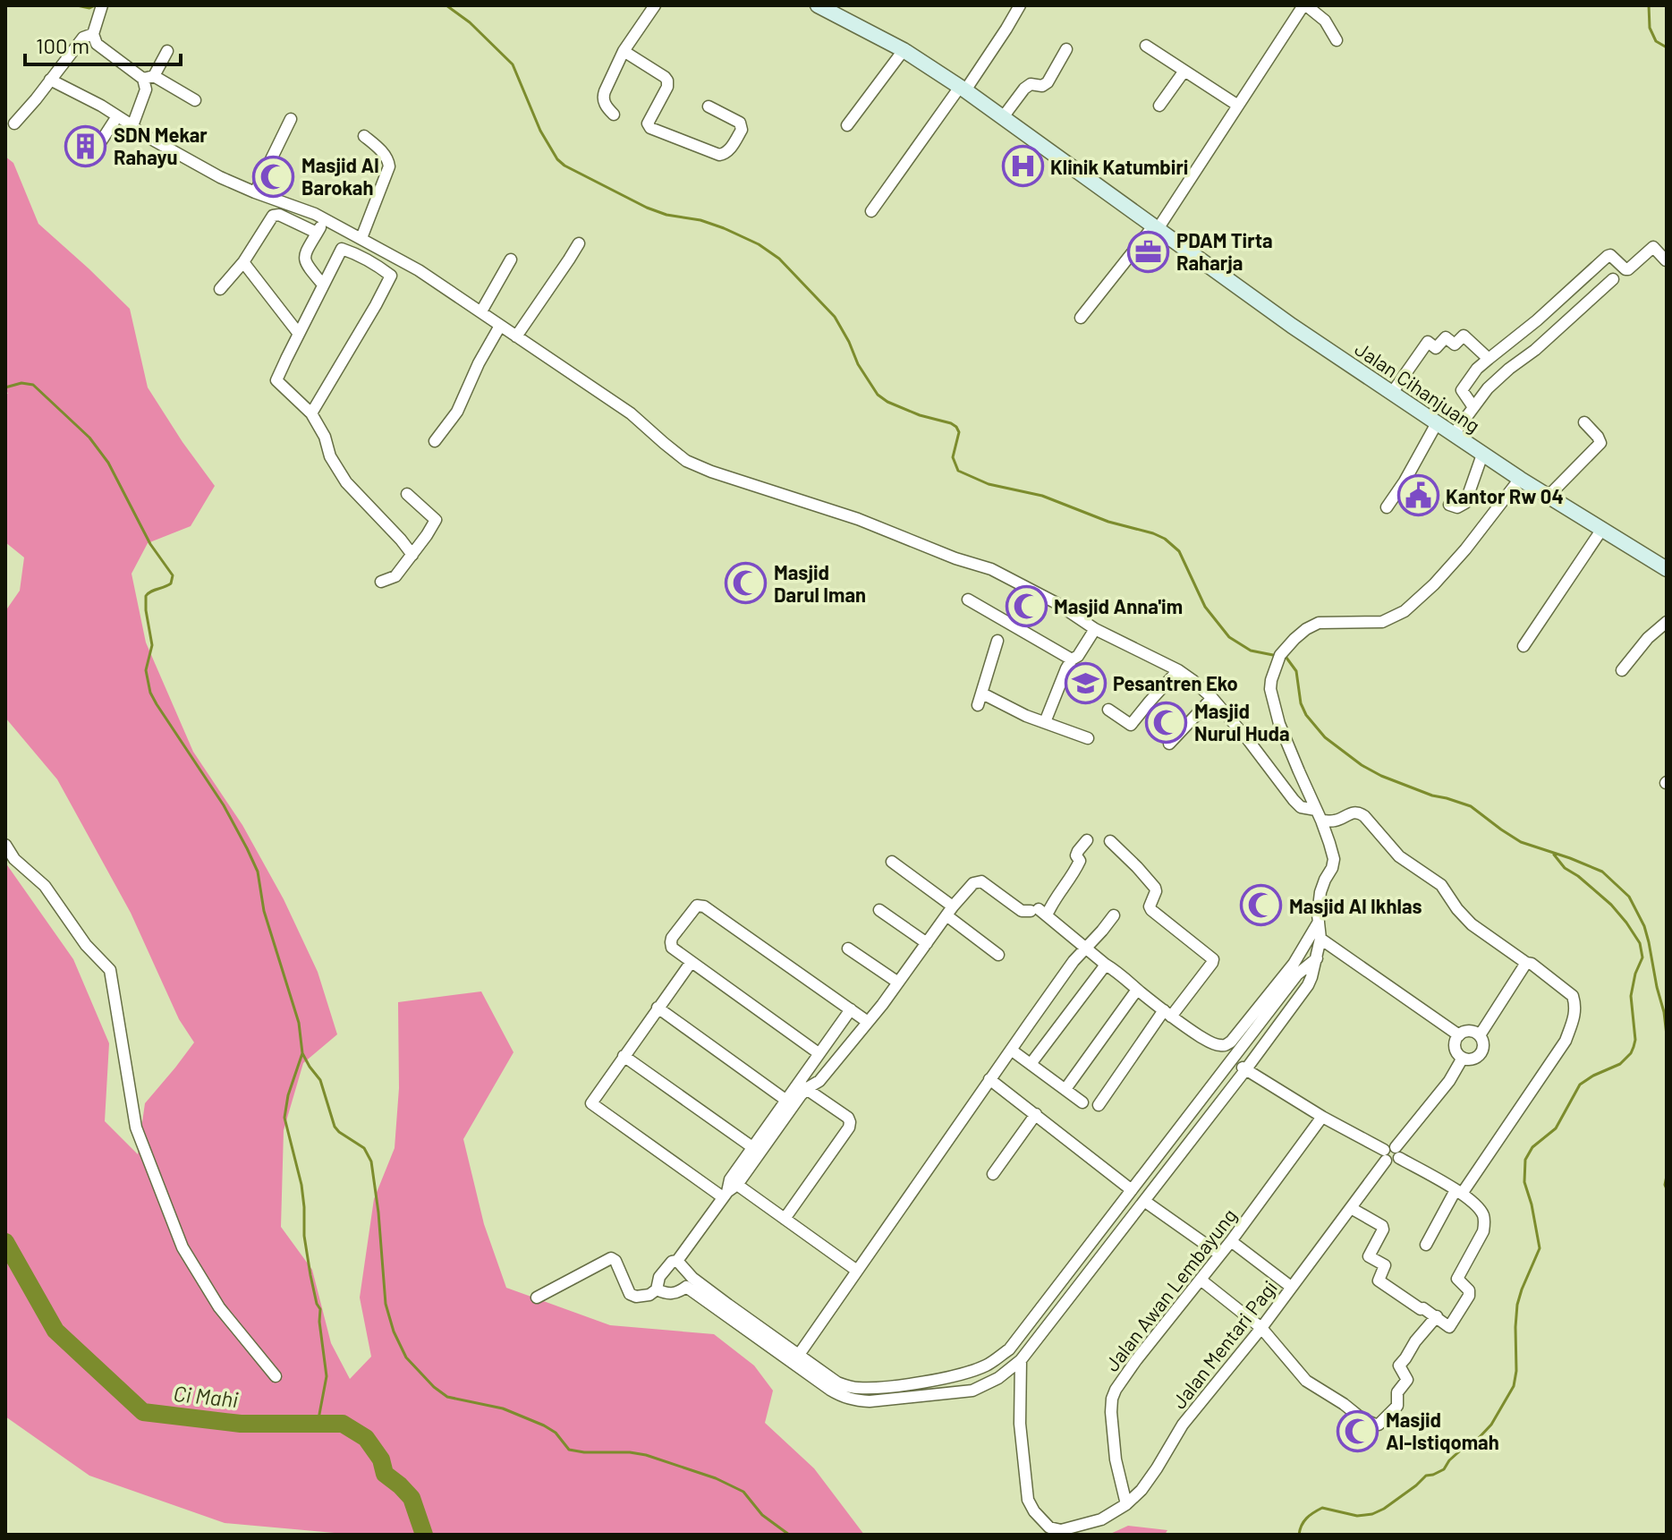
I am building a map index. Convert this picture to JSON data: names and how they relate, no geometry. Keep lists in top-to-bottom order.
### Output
{
  "streets": {
    "main road": ["Jalan Cihanjuang"],
    "street": ["Jalan Awan Lembayung", "Jalan Mentari Pagi"]
  },
  "crossings": [
    ["Jalan Awan Lembayung", "Jalan Mentari Pagi"]
  ],
  "water": ["Ci Mahi"],
  "places": {
    "building": ["SDN Mekar Rahayu"],
    "hospital": ["Klinik Katumbiri"],
    "mosque": [
      "Masjid Al Barokah",
      "Masjid Darul Iman",
      "Masjid Anna'im",
      "Masjid Nurul Huda",
      "Masjid Al Ikhlas",
      "Masjid Al-Istiqomah"
    ],
    "office": ["PDAM Tirta Raharja"],
    "public building": ["Kantor Rw 04"],
    "school or university": ["Pesantren Eko"]
  },
  "scale_bar": "100 m"
}
